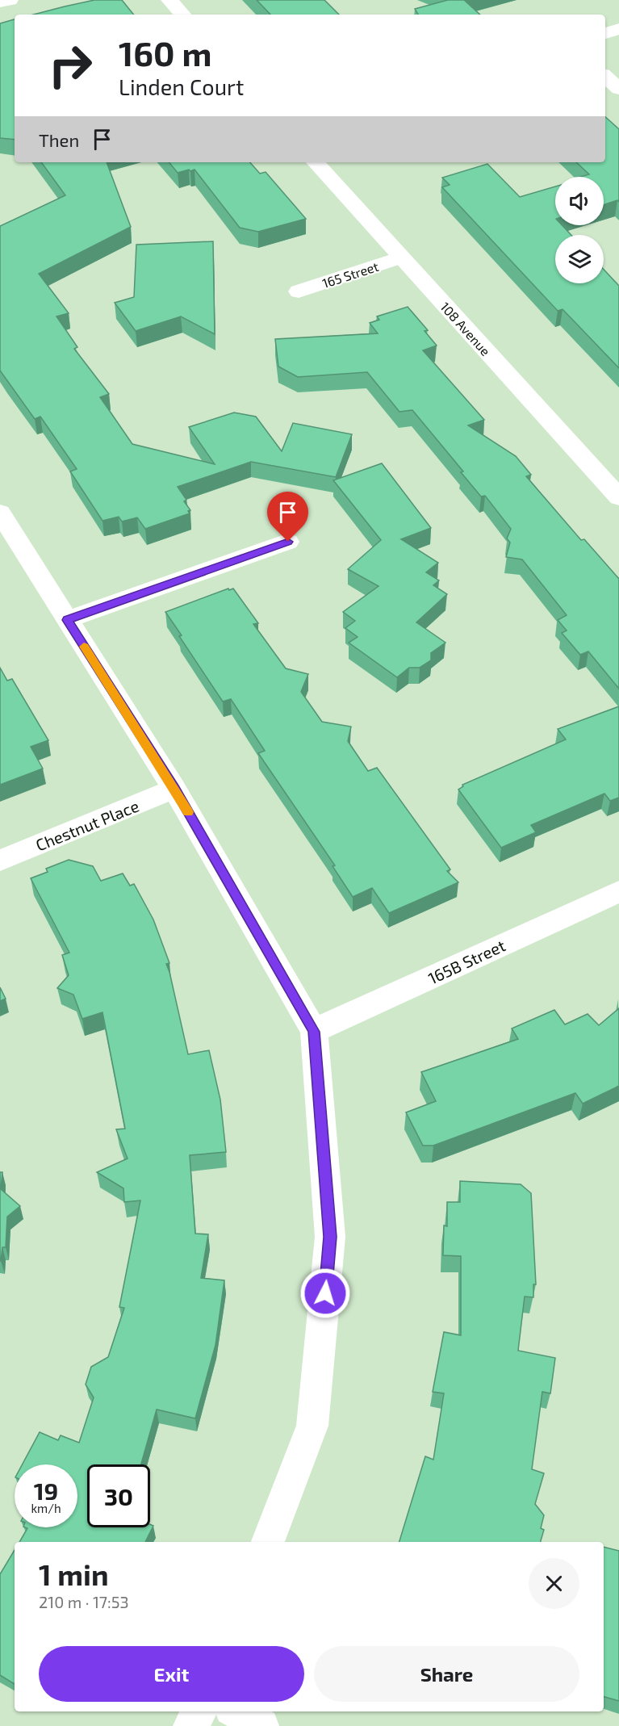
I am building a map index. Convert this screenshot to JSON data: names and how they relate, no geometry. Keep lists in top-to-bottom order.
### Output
{
  "streets": {
    "street": [
      "165 Street",
      "108 Avenue",
      "Chestnut Place",
      "165B Street"
    ]
  },
  "crossings": [
    ["165 Street", "108 Avenue"]
  ],
  "page": {
    "turn": ["160 m", "Linden Court"],
    "then": "Then",
    "speed": "19 km/h",
    "limit": "30",
    "heading": ["1 min", "210 m · 17:53"],
    "buttons": ["Exit", "Share"]
  }
}
